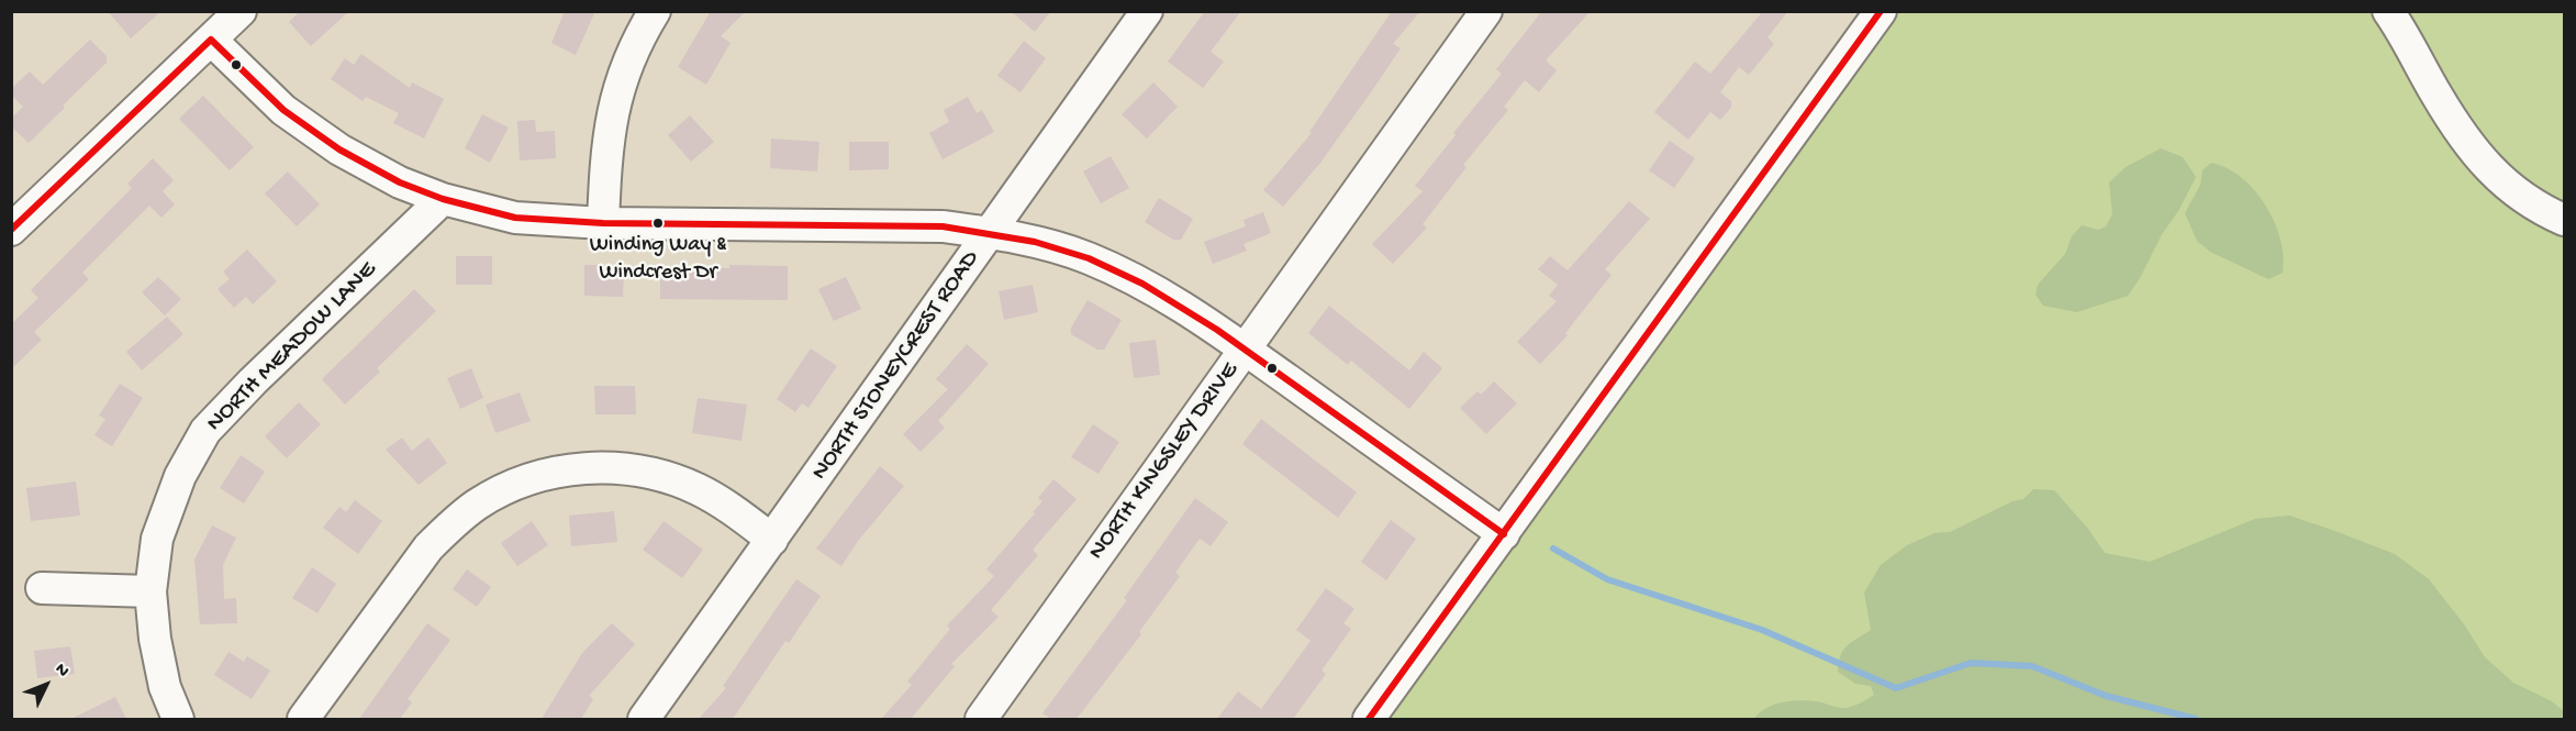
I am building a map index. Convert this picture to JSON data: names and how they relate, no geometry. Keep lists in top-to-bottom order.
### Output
{
  "streets": {
    "street": ["NORTH MEADOW LANE", "NORTH STONEYCREST ROAD", "NORTH KINGSLEY DRIVE"]
  },
  "places": ["Winding Way & Windcrest Dr"],
  "north": "top right"
}
